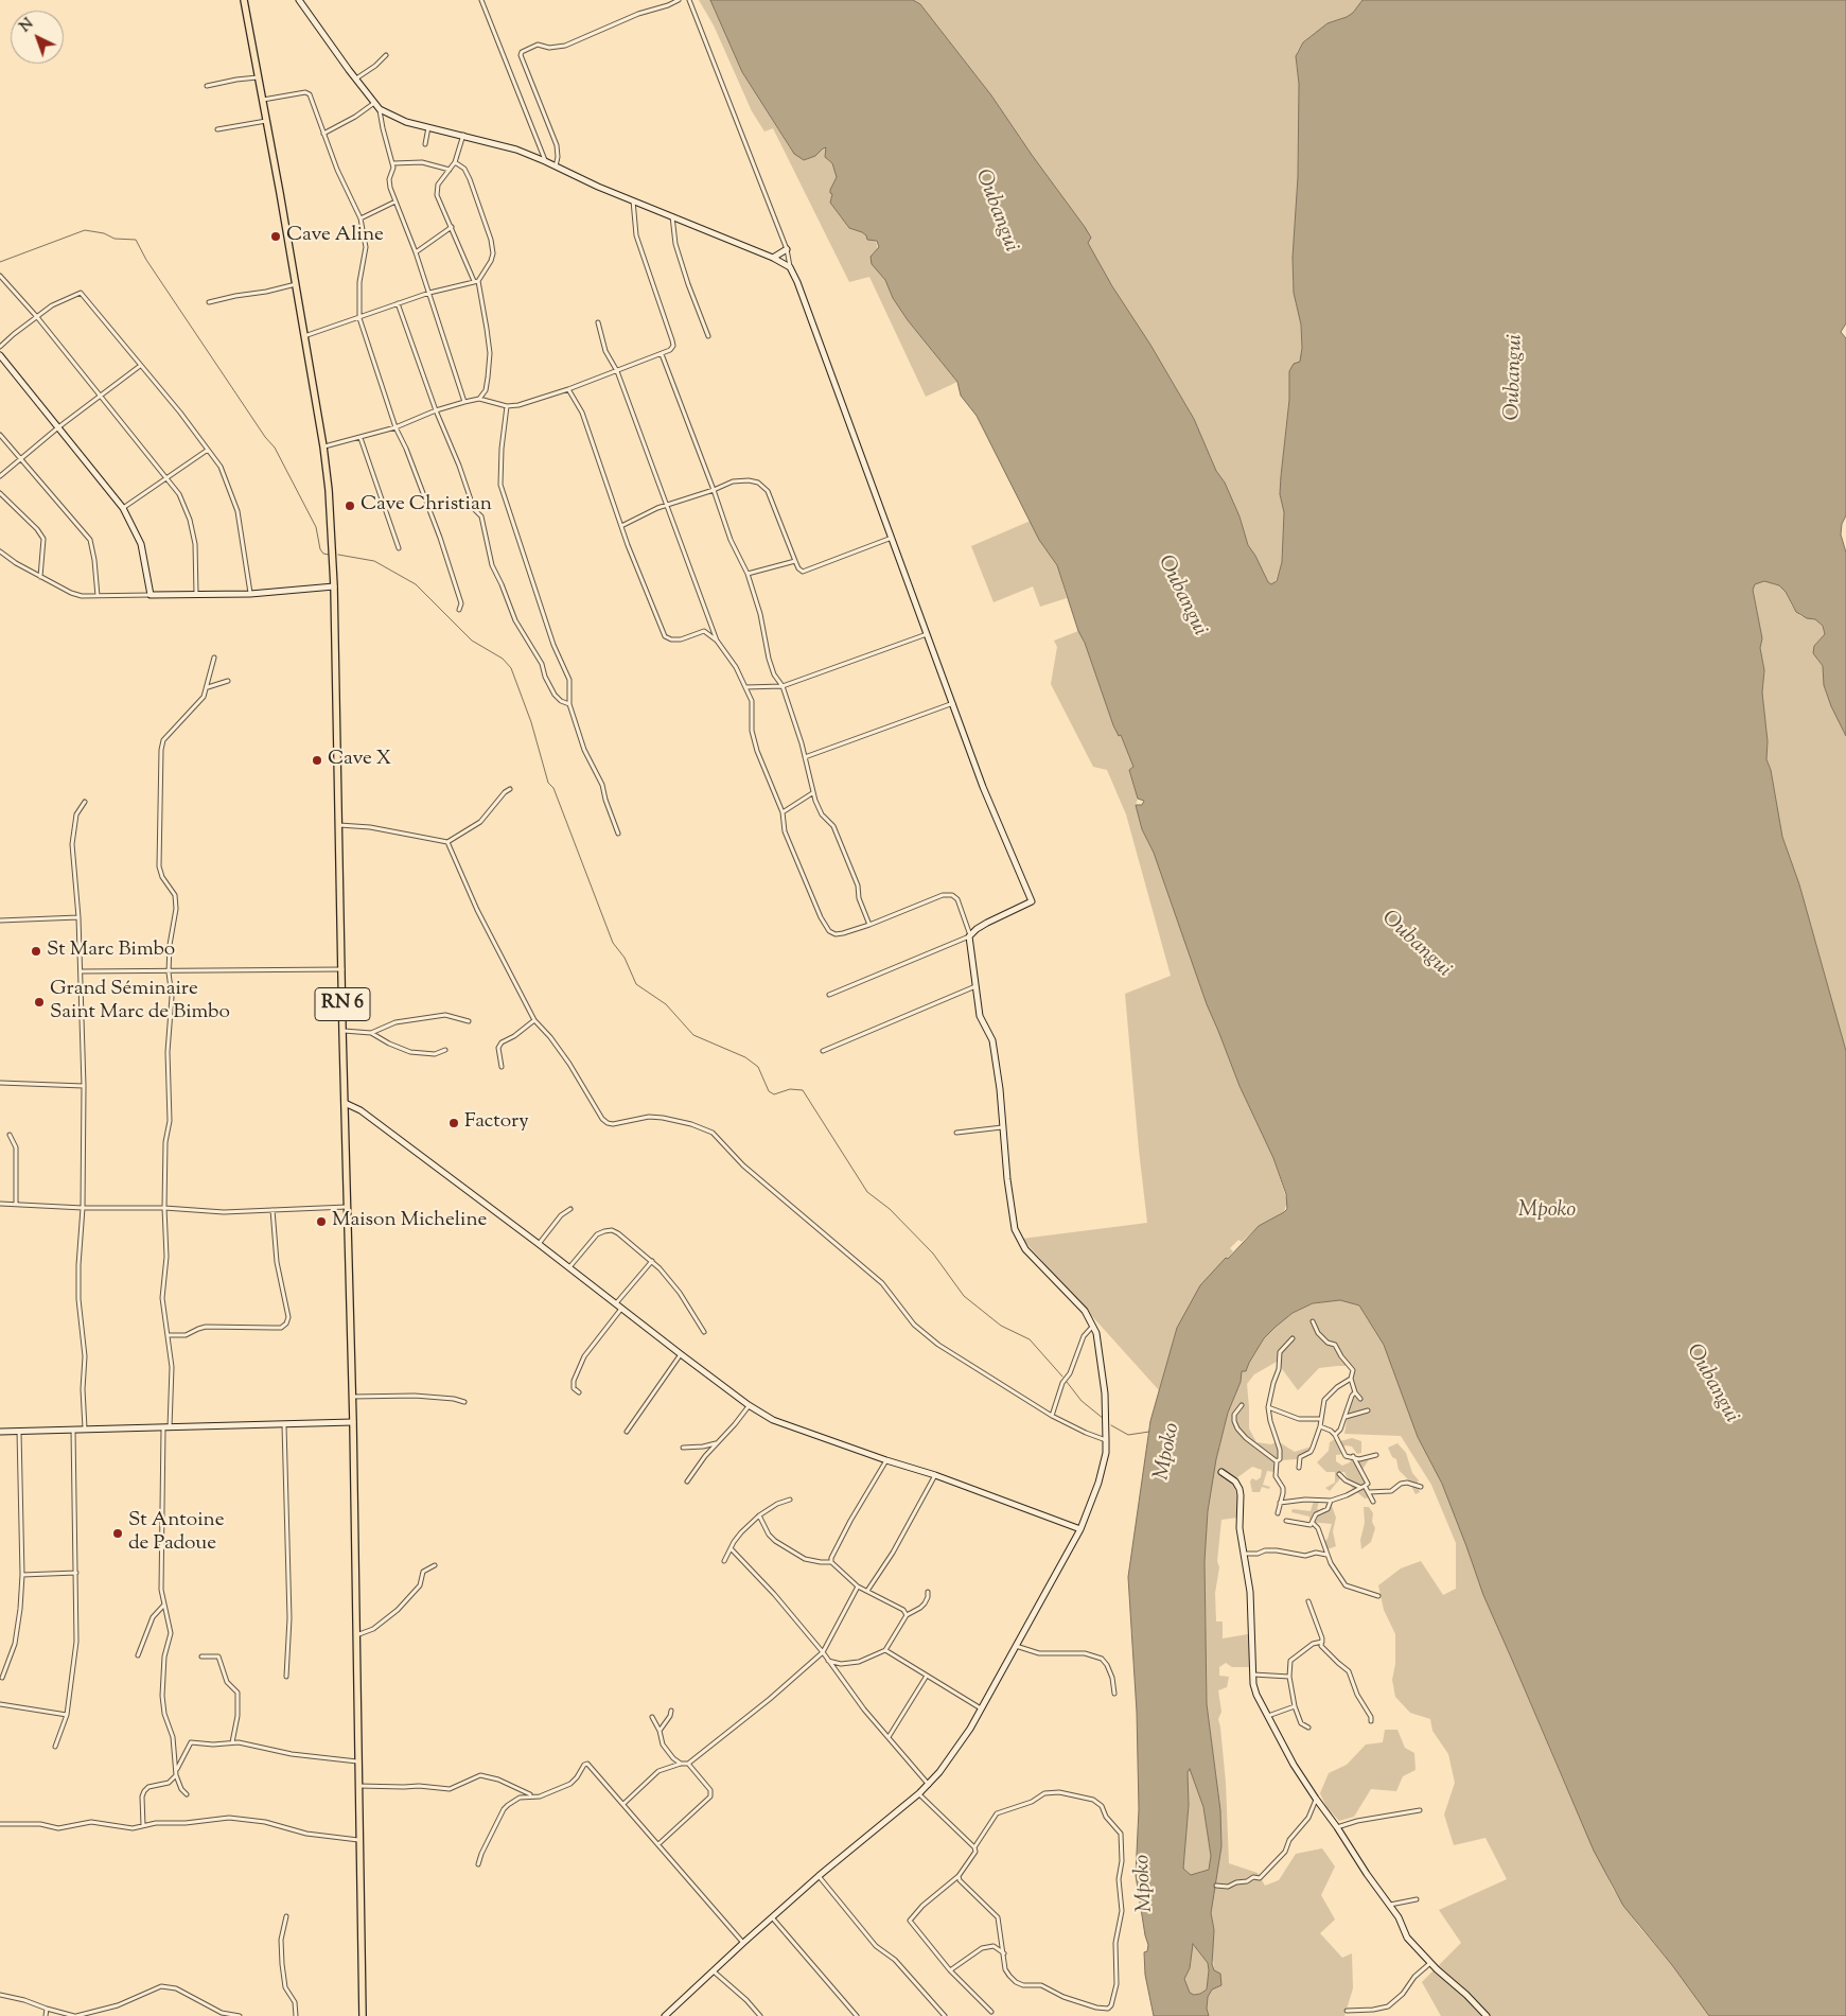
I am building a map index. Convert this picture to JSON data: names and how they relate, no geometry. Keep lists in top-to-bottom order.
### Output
{
  "streets": {
    "main road": ["RN 6"]
  },
  "water": ["Oubangui", "Mpoko"],
  "places": [
    "Cave Aline",
    "Cave Christian",
    "Cave X",
    "St Marc Bimbo",
    "Grand Séminaire Saint Marc de Bimbo",
    "Factory",
    "Maison Micheline",
    "St Antoine de Padoue"
  ],
  "north": "top left"
}
